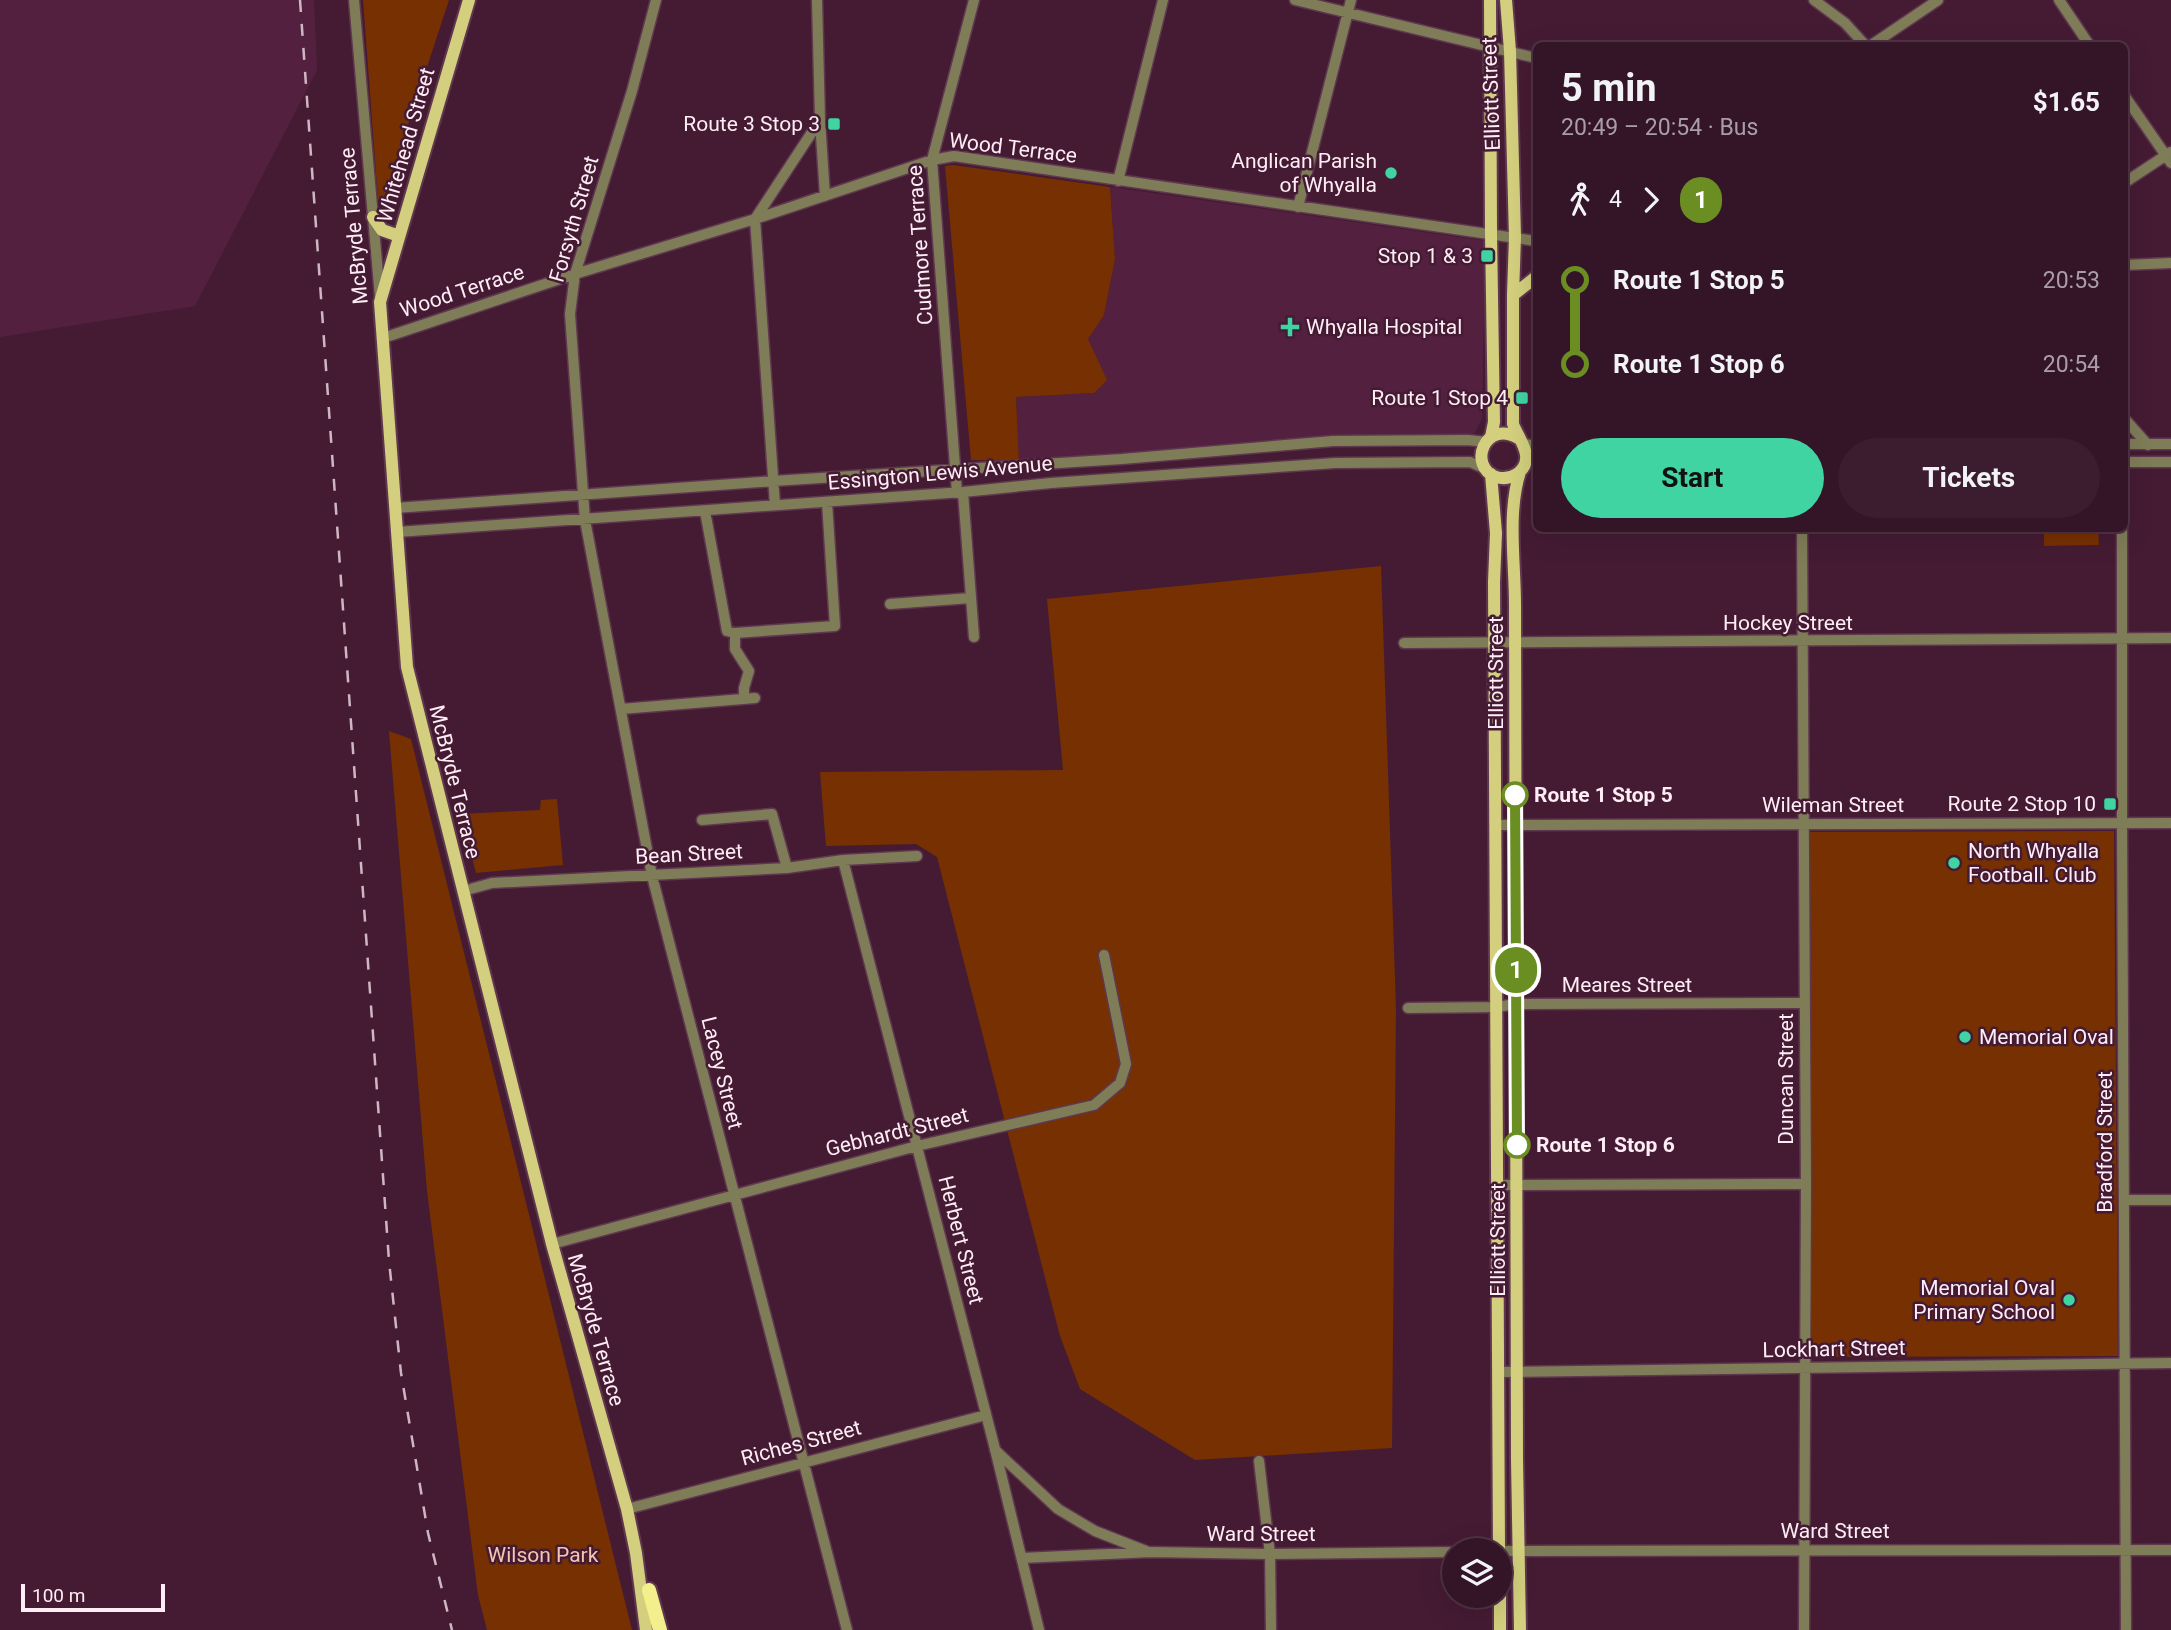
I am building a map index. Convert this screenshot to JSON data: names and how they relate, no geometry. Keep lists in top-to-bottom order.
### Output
{
  "streets": {
    "main road": ["Elliott Street", "Whitehead Street", "McBryde Terrace"],
    "street": [
      "Wood Terrace",
      "Forsyth Street",
      "Cudmore Terrace",
      "Essington Lewis Avenue",
      "Hockey Street",
      "Wileman Street",
      "Bean Street",
      "Meares Street",
      "Lacey Street",
      "Duncan Street",
      "Gebhardt Street",
      "Bradford Street",
      "Herbert Street",
      "Lockhart Street",
      "Riches Street",
      "Ward Street"
    ]
  },
  "crossings": [
    ["Elliott Street", "Wood Terrace"],
    ["Elliott Street", "Essington Lewis Avenue"],
    ["Elliott Street", "Hockey Street"],
    ["Elliott Street", "Wileman Street"],
    ["Elliott Street", "Meares Street"],
    ["Elliott Street", "Lockhart Street"],
    ["Elliott Street", "Ward Street"],
    ["Whitehead Street", "McBryde Terrace"],
    ["Wood Terrace", "Forsyth Street"],
    ["Wood Terrace", "McBryde Terrace"],
    ["Wood Terrace", "Cudmore Terrace"],
    ["Forsyth Street", "Essington Lewis Avenue"],
    ["Forsyth Street", "Lacey Street"],
    ["McBryde Terrace", "Essington Lewis Avenue"],
    ["McBryde Terrace", "Bean Street"],
    ["McBryde Terrace", "Gebhardt Street"],
    ["McBryde Terrace", "Riches Street"],
    ["Cudmore Terrace", "Essington Lewis Avenue"],
    ["Essington Lewis Avenue", "Lacey Street"],
    ["Hockey Street", "Duncan Street"],
    ["Hockey Street", "Bradford Street"],
    ["Wileman Street", "Duncan Street"],
    ["Wileman Street", "Bradford Street"],
    ["Bean Street", "Lacey Street"],
    ["Bean Street", "Herbert Street"],
    ["Meares Street", "Duncan Street"],
    ["Lacey Street", "Gebhardt Street"],
    ["Lacey Street", "Riches Street"],
    ["Duncan Street", "Lockhart Street"],
    ["Duncan Street", "Ward Street"],
    ["Gebhardt Street", "Herbert Street"],
    ["Bradford Street", "Lockhart Street"],
    ["Bradford Street", "Ward Street"],
    ["Herbert Street", "Riches Street"],
    ["Herbert Street", "Ward Street"]
  ],
  "parks": ["Wilson Park"],
  "places": {
    "transit": [
      "Route 3 Stop 3",
      "Stop 1 & 3",
      "Route 1 Stop 4",
      "Route 2 Stop 10"
    ],
    "other": [
      "Anglican Parish of Whyalla",
      "Route 1 Stop 5",
      "North Whyalla Football. Club",
      "Memorial Oval",
      "Route 1 Stop 6",
      "Memorial Oval Primary School"
    ],
    "health": ["Whyalla Hospital"]
  },
  "lines": ["bus line 1"],
  "scale_bar": "100 m",
  "page": {
    "on_map": "1",
    "heading": ["5 min", "20:49 – 20:54 · Bus", "$1.65"],
    "legs": ["4", "1"],
    "list": [
      {
        "name": "Route 1 Stop 5",
        "value": "20:53"
      },
      {
        "name": "Route 1 Stop 6",
        "value": "20:54"
      }
    ],
    "buttons": ["Start", "Tickets"],
    "scale": "100 m"
  }
}
